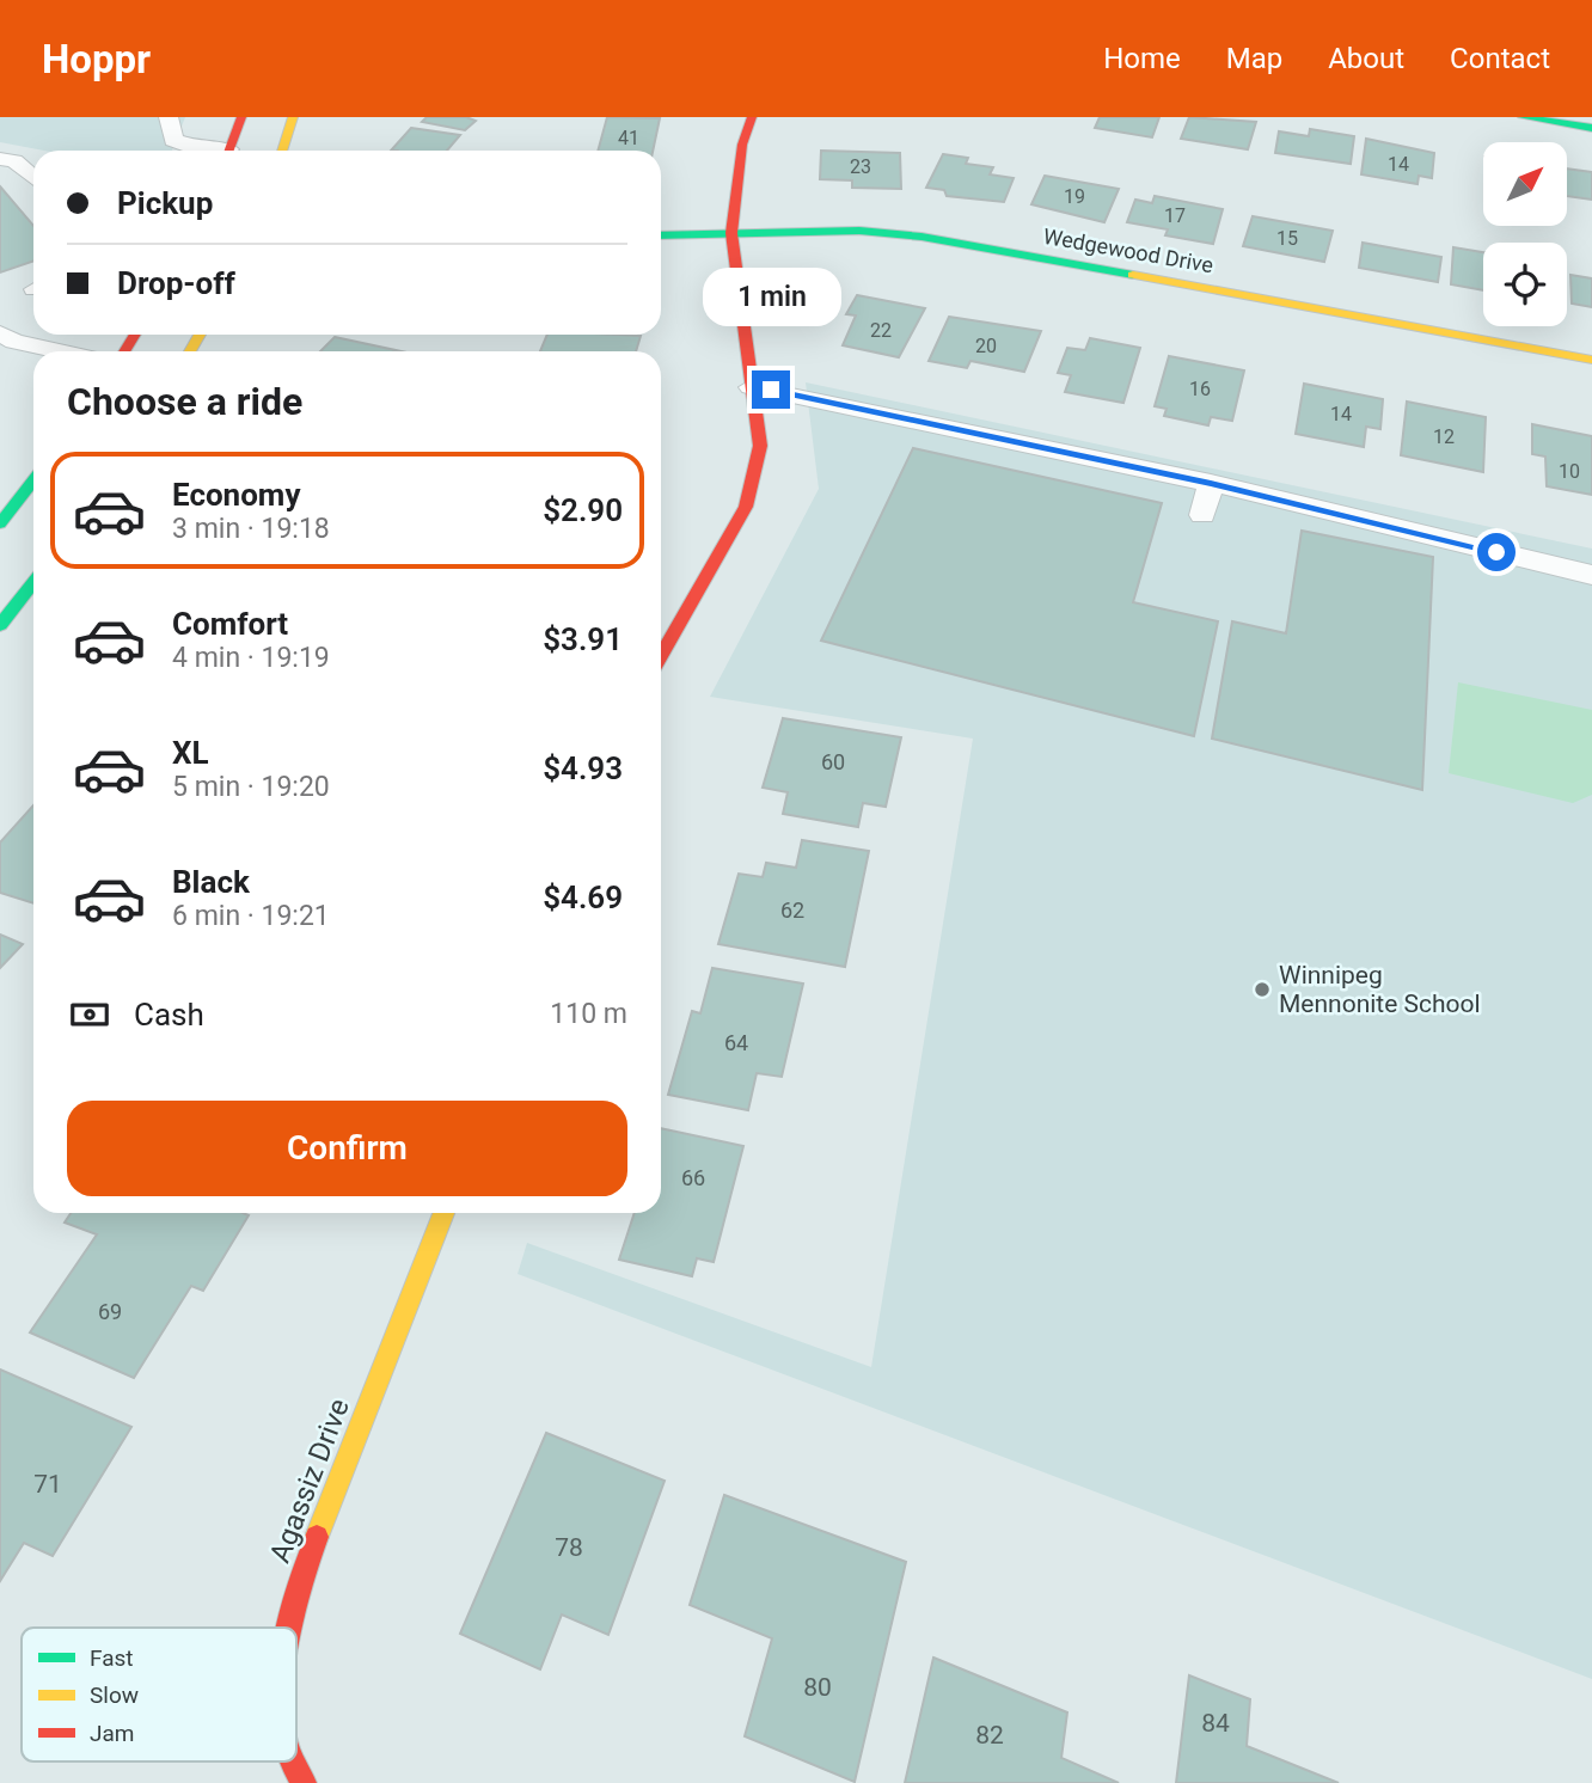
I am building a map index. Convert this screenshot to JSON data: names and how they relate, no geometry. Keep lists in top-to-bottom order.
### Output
{
  "streets": {
    "street": ["Wedgewood Drive", "Agassiz Drive"]
  },
  "places": ["Winnipeg Mennonite School"],
  "house_numbers": [
    "41",
    "14",
    "23",
    "19",
    "17",
    "15",
    "22",
    "20",
    "16",
    "14",
    "12",
    "10",
    "60",
    "62",
    "64",
    "66",
    "69",
    "71",
    "78",
    "80",
    "84",
    "82"
  ],
  "legend": ["Fast", "Slow", "Jam"],
  "north": "top right",
  "page": {
    "header": "Hoppr",
    "nav": [
      "Home",
      "Map",
      "About",
      "Contact"
    ],
    "banner": ["Pickup", "Drop-off"],
    "bubble": "1 min",
    "heading": "Choose a ride",
    "list": [
      {
        "name": "Economy",
        "note": "3 min · 19:18",
        "value": "$2.90"
      },
      {
        "name": "Comfort",
        "note": "4 min · 19:19",
        "value": "$3.91"
      },
      {
        "name": "XL",
        "note": "5 min · 19:20",
        "value": "$4.93"
      },
      {
        "name": "Black",
        "note": "6 min · 19:21",
        "value": "$4.69"
      }
    ],
    "pay": ["Cash", "110 m"],
    "buttons": "Confirm"
  }
}
